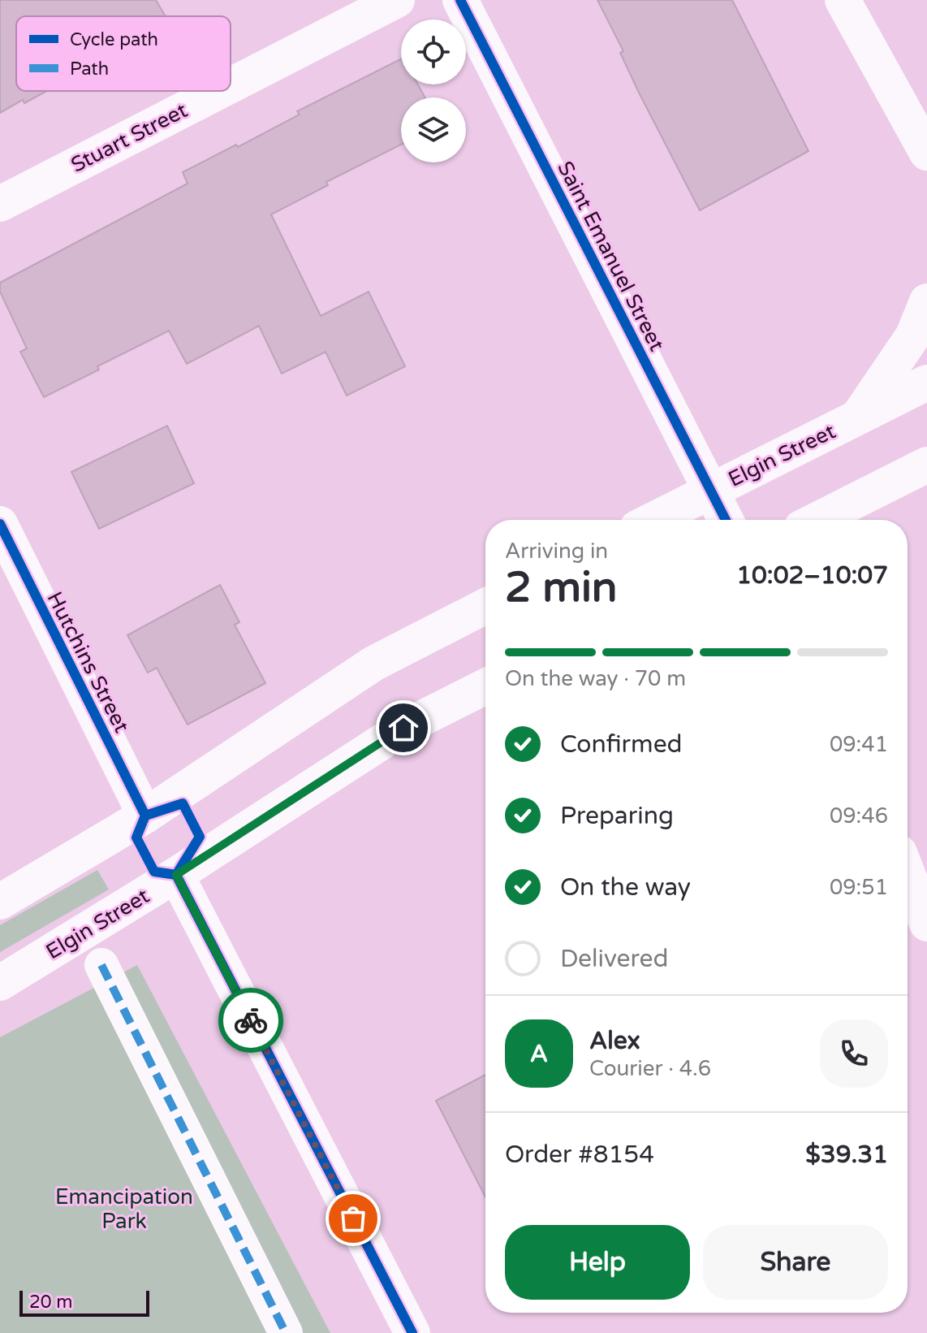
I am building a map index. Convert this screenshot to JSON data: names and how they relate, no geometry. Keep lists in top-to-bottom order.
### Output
{
  "streets": {
    "main road": [
      "Stuart Street",
      "Saint Emanuel Street",
      "Elgin Street",
      "Hutchins Street"
    ]
  },
  "crossings": [
    ["Saint Emanuel Street", "Elgin Street"]
  ],
  "parks": ["Emancipation Park"],
  "legend": ["Cycle path", "Path"],
  "scale_bar": "20 m",
  "page": {
    "heading": ["2 min", "Arriving in", "10:02–10:07"],
    "panel": [
      "Alex",
      "Courier · 4.6",
      "Order #8154",
      "$39.31"
    ],
    "bar": "On the way · 70 m",
    "list": [
      ["Confirmed", "09:41"],
      ["Preparing", "09:46"],
      ["On the way", "09:51"],
      "Delivered"
    ],
    "round": "A",
    "buttons": ["Help", "Share"],
    "scale": "20 m"
  }
}
